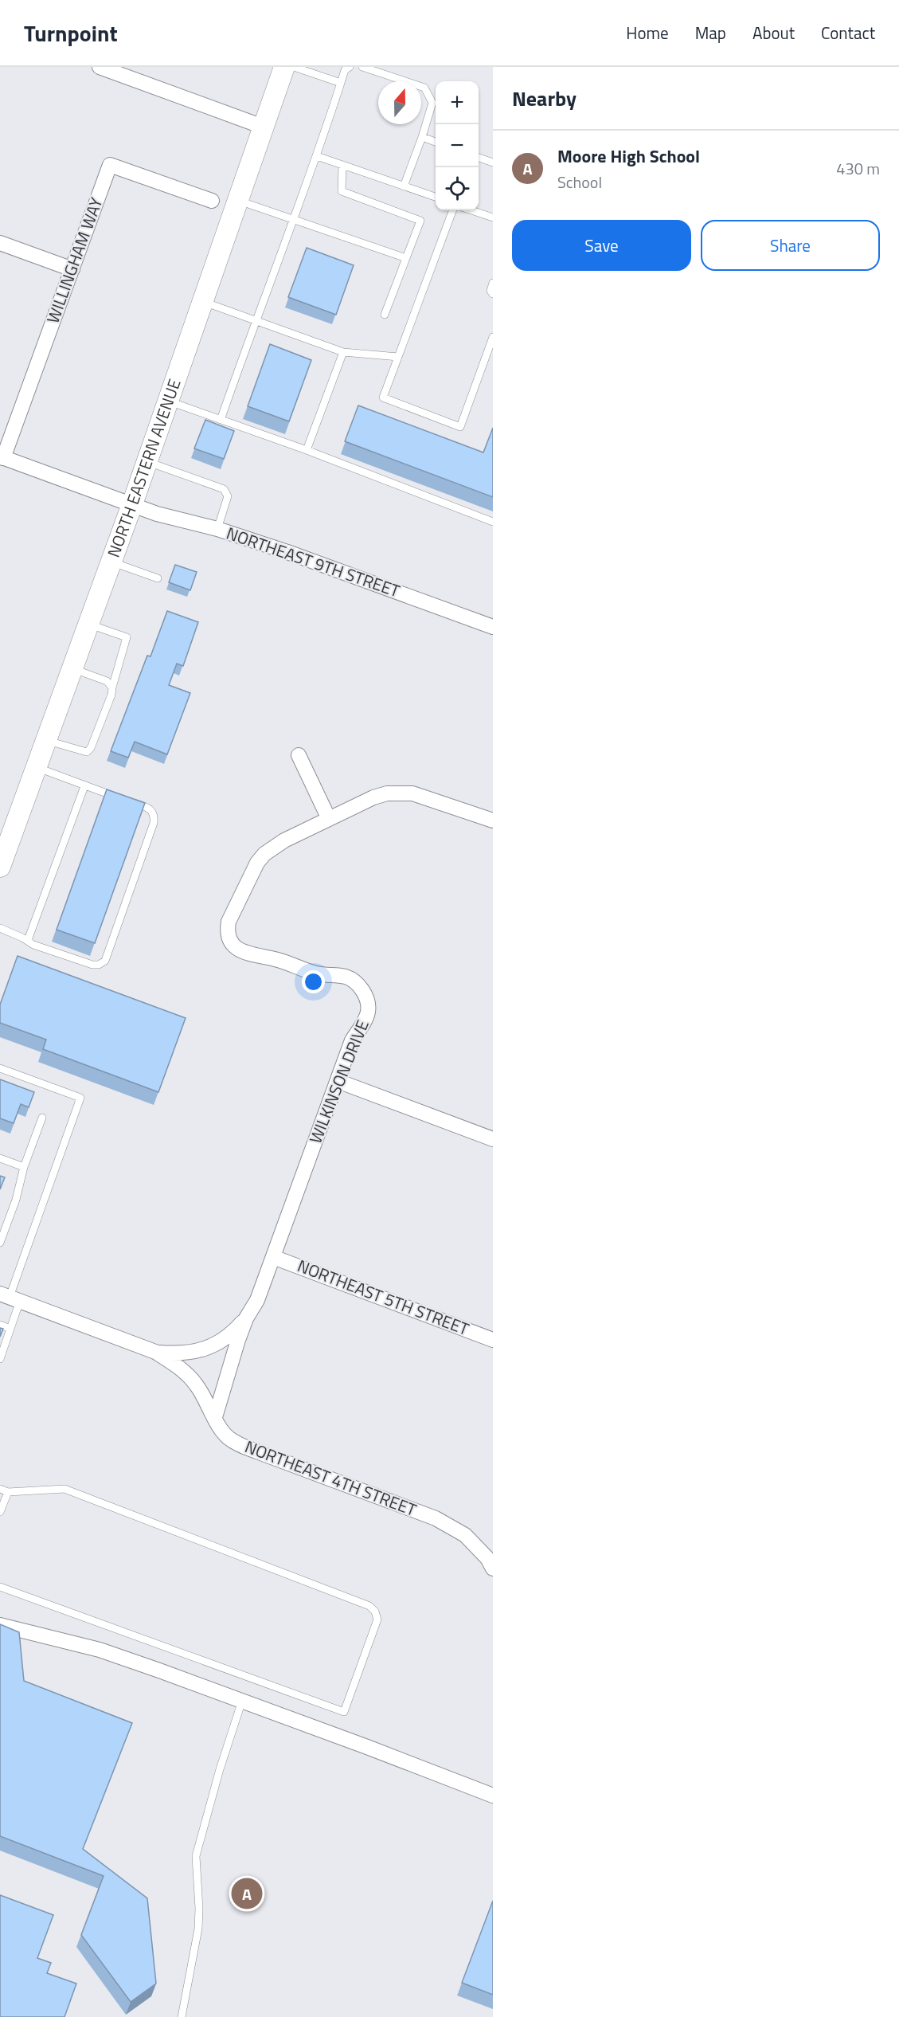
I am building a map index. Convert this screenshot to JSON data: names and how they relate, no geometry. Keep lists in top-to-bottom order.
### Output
{
  "streets": {
    "main road": ["NORTH EASTERN AVENUE"],
    "street": [
      "WILLINGHAM WAY",
      "NORTHEAST 9TH STREET",
      "WILKINSON DRIVE",
      "NORTHEAST 5TH STREET",
      "NORTHEAST 4TH STREET"
    ]
  },
  "crossings": [
    ["WILLINGHAM WAY", "NORTHEAST 9TH STREET"],
    ["NORTH EASTERN AVENUE", "NORTHEAST 9TH STREET"],
    ["WILKINSON DRIVE", "NORTHEAST 5TH STREET"],
    ["WILKINSON DRIVE", "NORTHEAST 4TH STREET"]
  ],
  "north": "top",
  "page": {
    "header": "Turnpoint",
    "nav": [
      "Home",
      "Map",
      "About",
      "Contact"
    ],
    "heading": "Nearby",
    "map_buttons": ["+", "−"],
    "list": [
      {
        "mark": "A",
        "name": "Moore High School",
        "note": "School",
        "value": "430 m"
      }
    ],
    "buttons": ["Save", "Share"],
    "pins": "A"
  }
}
